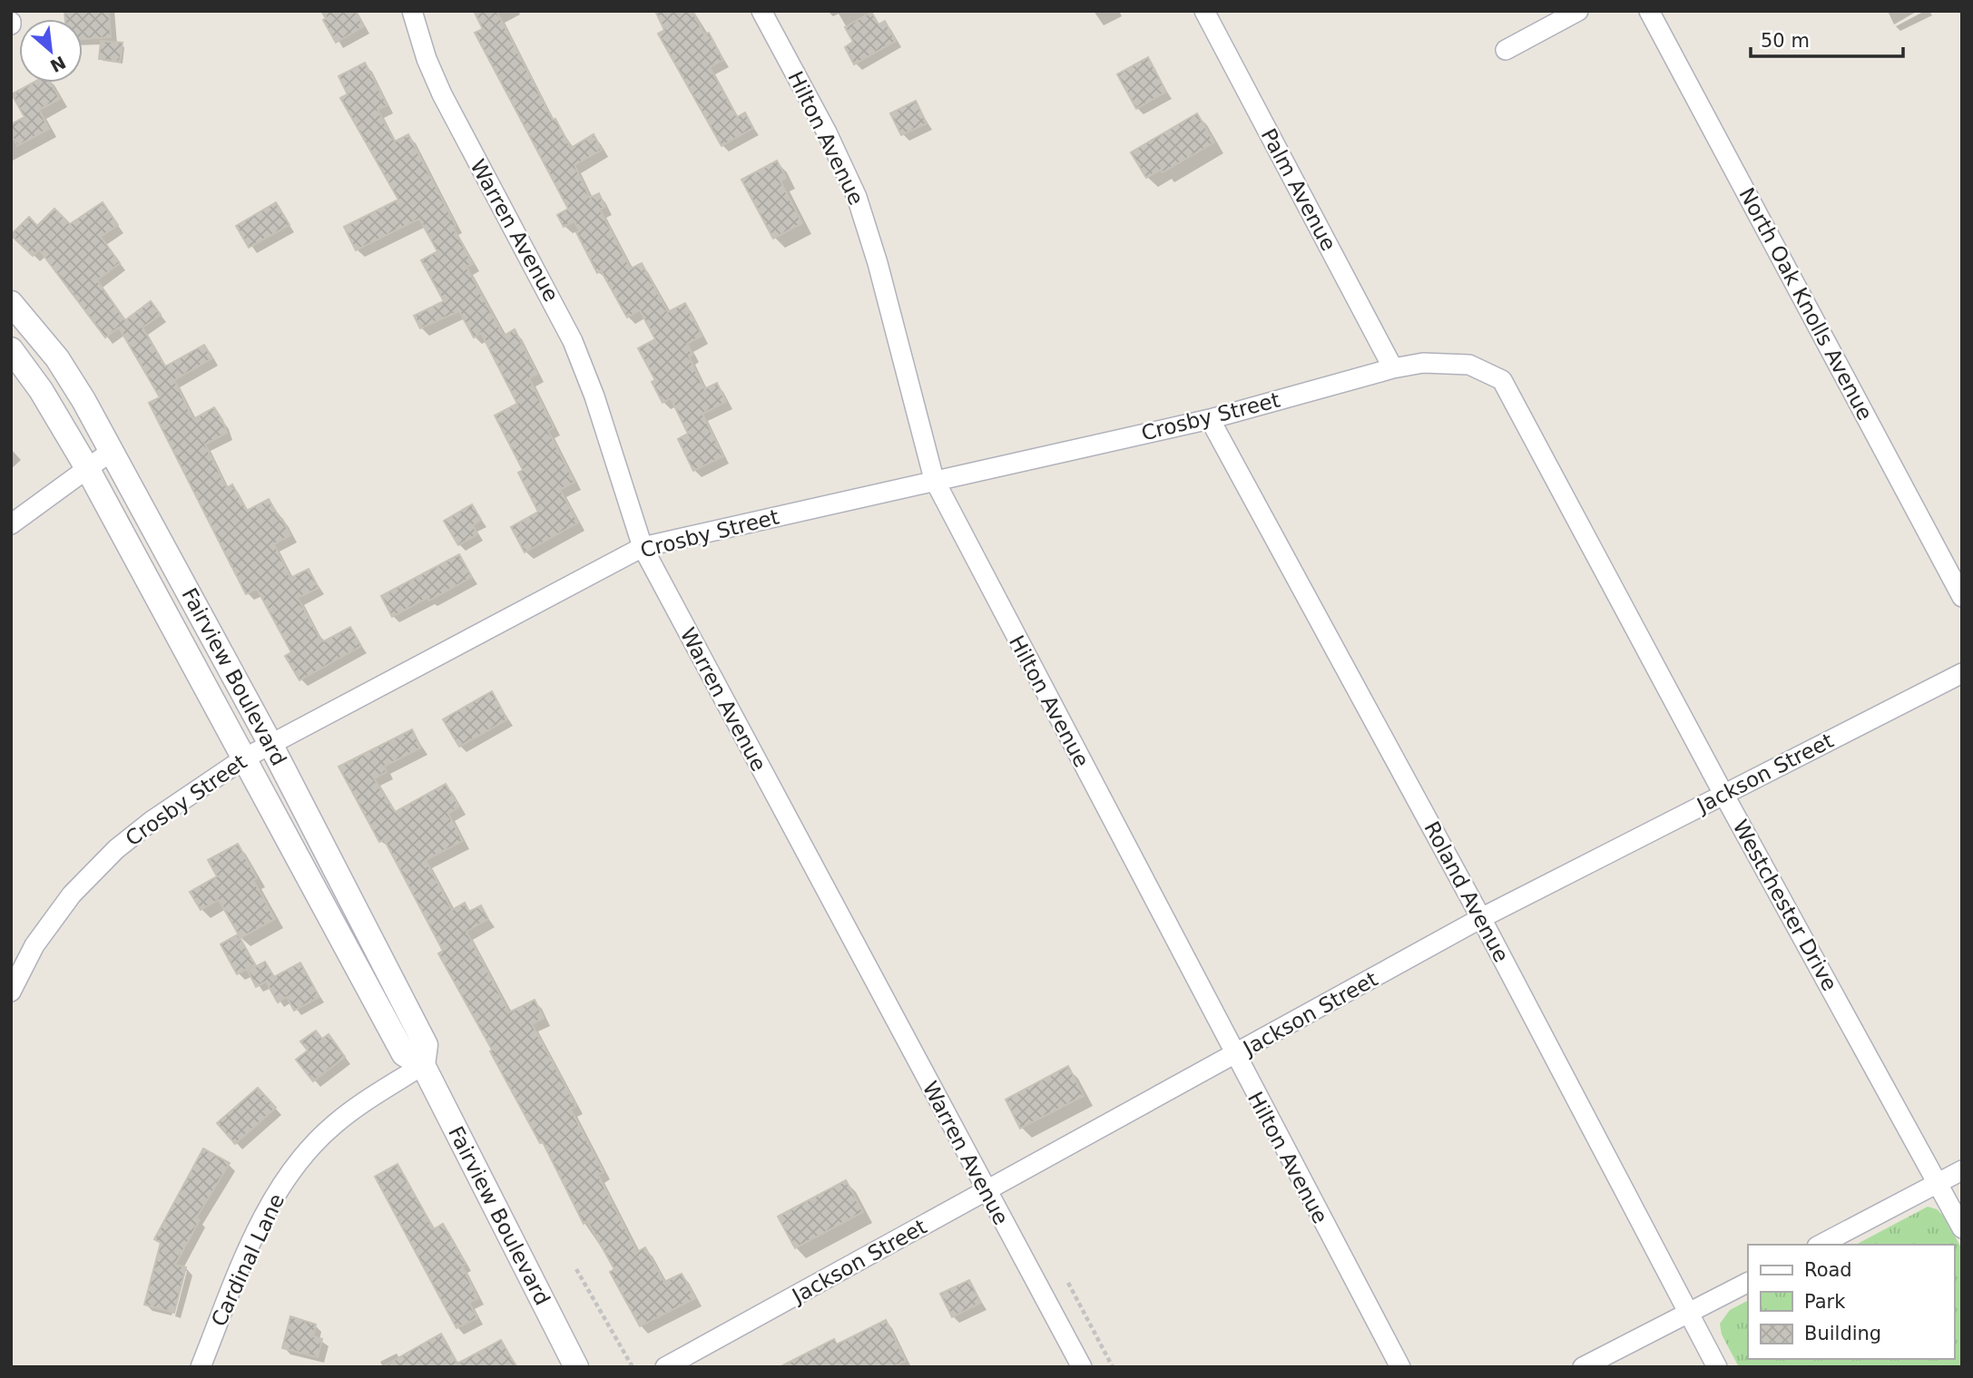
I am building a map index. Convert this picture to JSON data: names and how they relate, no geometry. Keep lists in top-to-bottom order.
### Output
{
  "streets": {
    "street": [
      "Hilton Avenue",
      "Palm Avenue",
      "Warren Avenue",
      "North Oak Knolls Avenue",
      "Crosby Street",
      "Fairview Boulevard",
      "Jackson Street",
      "Roland Avenue",
      "Westchester Drive",
      "Cardinal Lane"
    ]
  },
  "crossings": [
    ["Hilton Avenue", "Crosby Street"],
    ["Hilton Avenue", "Jackson Street"],
    ["Palm Avenue", "Crosby Street"],
    ["Warren Avenue", "Crosby Street"],
    ["Warren Avenue", "Jackson Street"],
    ["Crosby Street", "Fairview Boulevard"],
    ["Crosby Street", "Roland Avenue"],
    ["Crosby Street", "Westchester Drive"],
    ["Fairview Boulevard", "Cardinal Lane"],
    ["Jackson Street", "Roland Avenue"],
    ["Jackson Street", "Westchester Drive"]
  ],
  "legend": ["Road", "Park", "Building"],
  "scale_bar": "50 m",
  "north": "bottom right"
}
